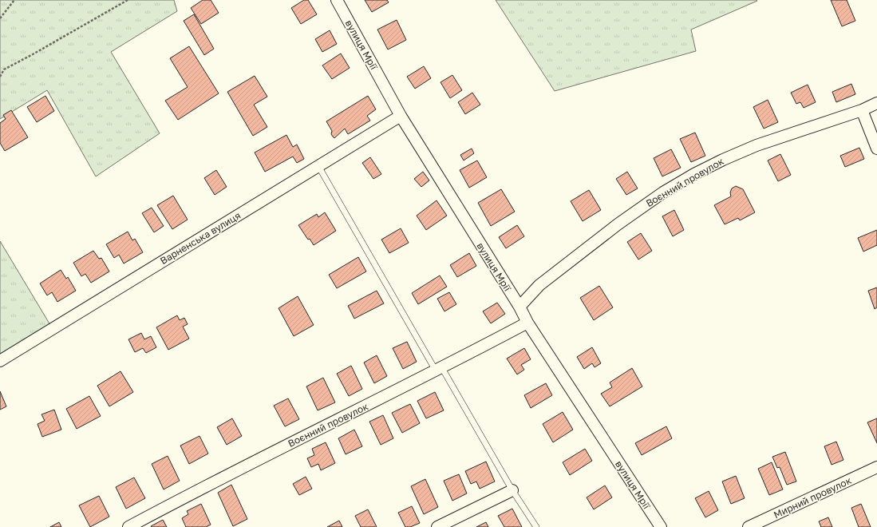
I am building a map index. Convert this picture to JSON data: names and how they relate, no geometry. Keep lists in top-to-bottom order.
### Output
{
  "streets": {
    "street": [
      "вулиця Мрії",
      "Воєнний провулок",
      "Варненська вулиця",
      "Мирний провулок"
    ]
  },
  "crossings": [
    ["вулиця Мрії", "Воєнний провулок"],
    ["вулиця Мрії", "Варненська вулиця"]
  ]
}
